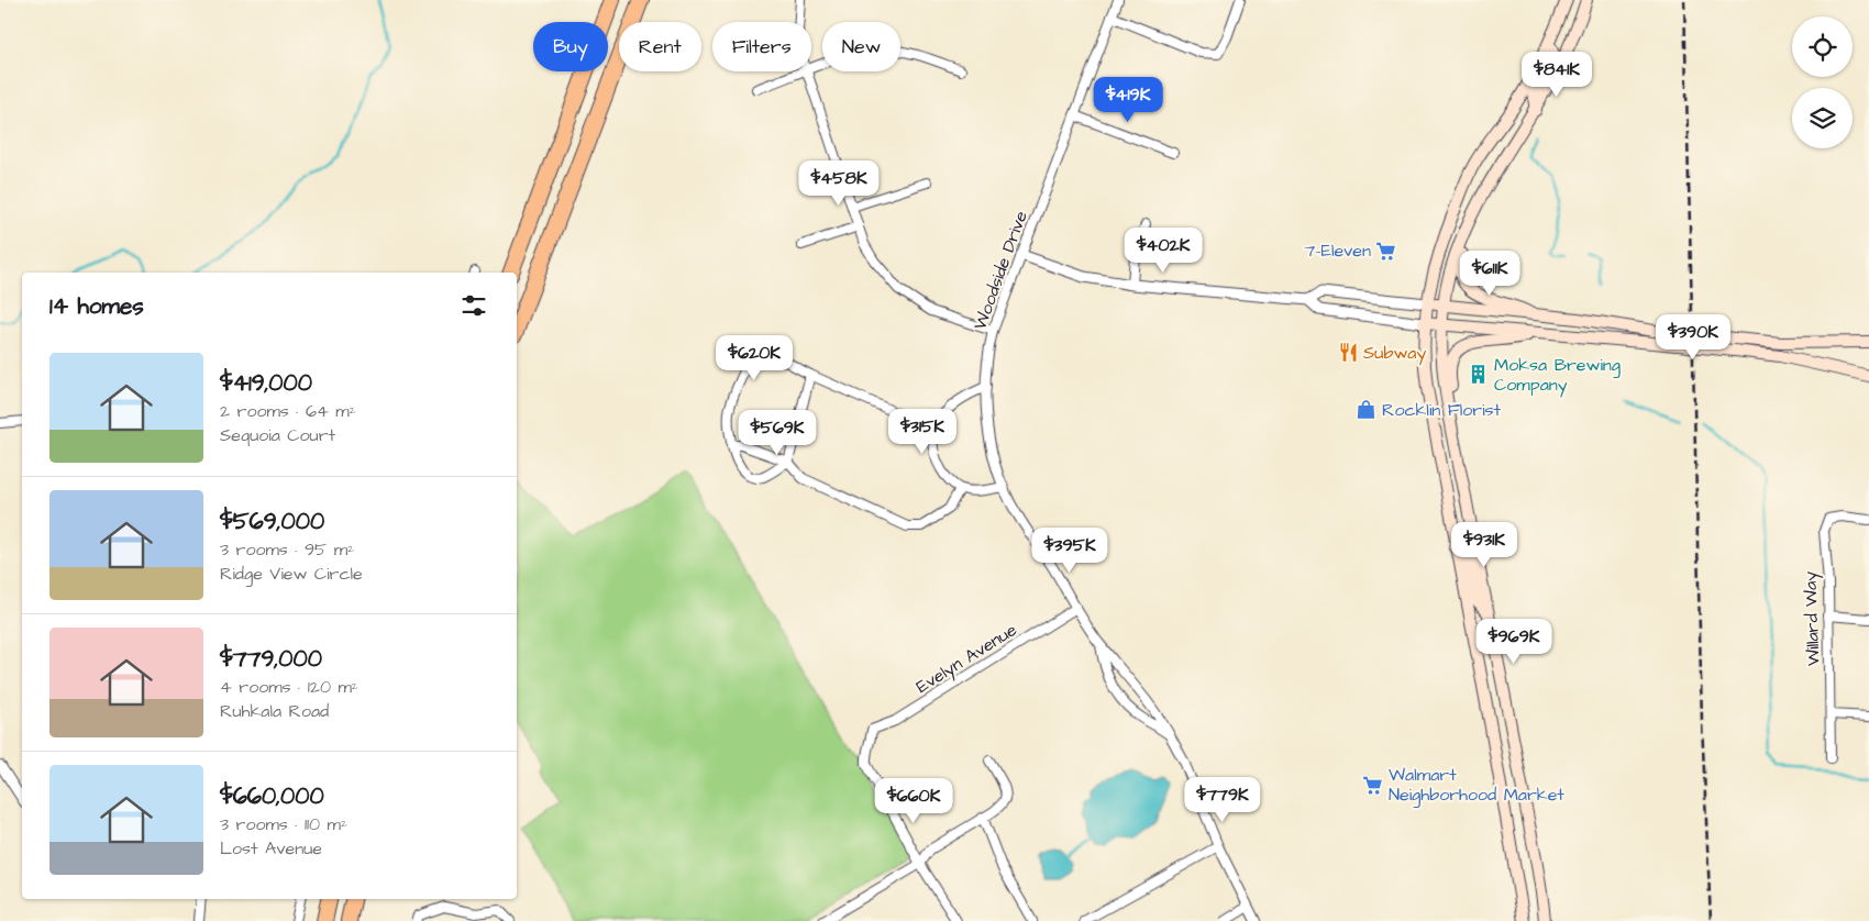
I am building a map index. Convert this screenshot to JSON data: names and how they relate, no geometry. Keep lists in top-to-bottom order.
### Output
{
  "streets": {
    "street": ["Woodside Drive", "Willard Way", "Evelyn Avenue"]
  },
  "crossings": [
    ["Woodside Drive", "Evelyn Avenue"]
  ],
  "places": {
    "supermarket": ["7-Eleven", "Walmart Neighborhood Market"],
    "restaurant": ["Subway"],
    "building": ["Moksa Brewing Company"],
    "shop": ["Rocklin Florist"]
  },
  "page": {
    "chip": [
      "Buy",
      "Rent",
      "Filters",
      "New"
    ],
    "price": [
      "$841K",
      "$419K",
      "$458K",
      "$402K",
      "$611K",
      "$390K",
      "$620K",
      "$315K",
      "$569K",
      "$931K",
      "$395K",
      "$969K",
      "$779K",
      "$660K"
    ],
    "heading": "14 homes",
    "list": [
      {
        "name": "$419,000",
        "note": "2 rooms · 64 m² · Sequoia Court"
      },
      {
        "name": "$569,000",
        "note": "3 rooms · 95 m² · Ridge View Circle"
      },
      {
        "name": "$779,000",
        "note": "4 rooms · 120 m² · Ruhkala Road"
      },
      {
        "name": "$660,000",
        "note": "3 rooms · 110 m² · Lost Avenue"
      }
    ]
  }
}
